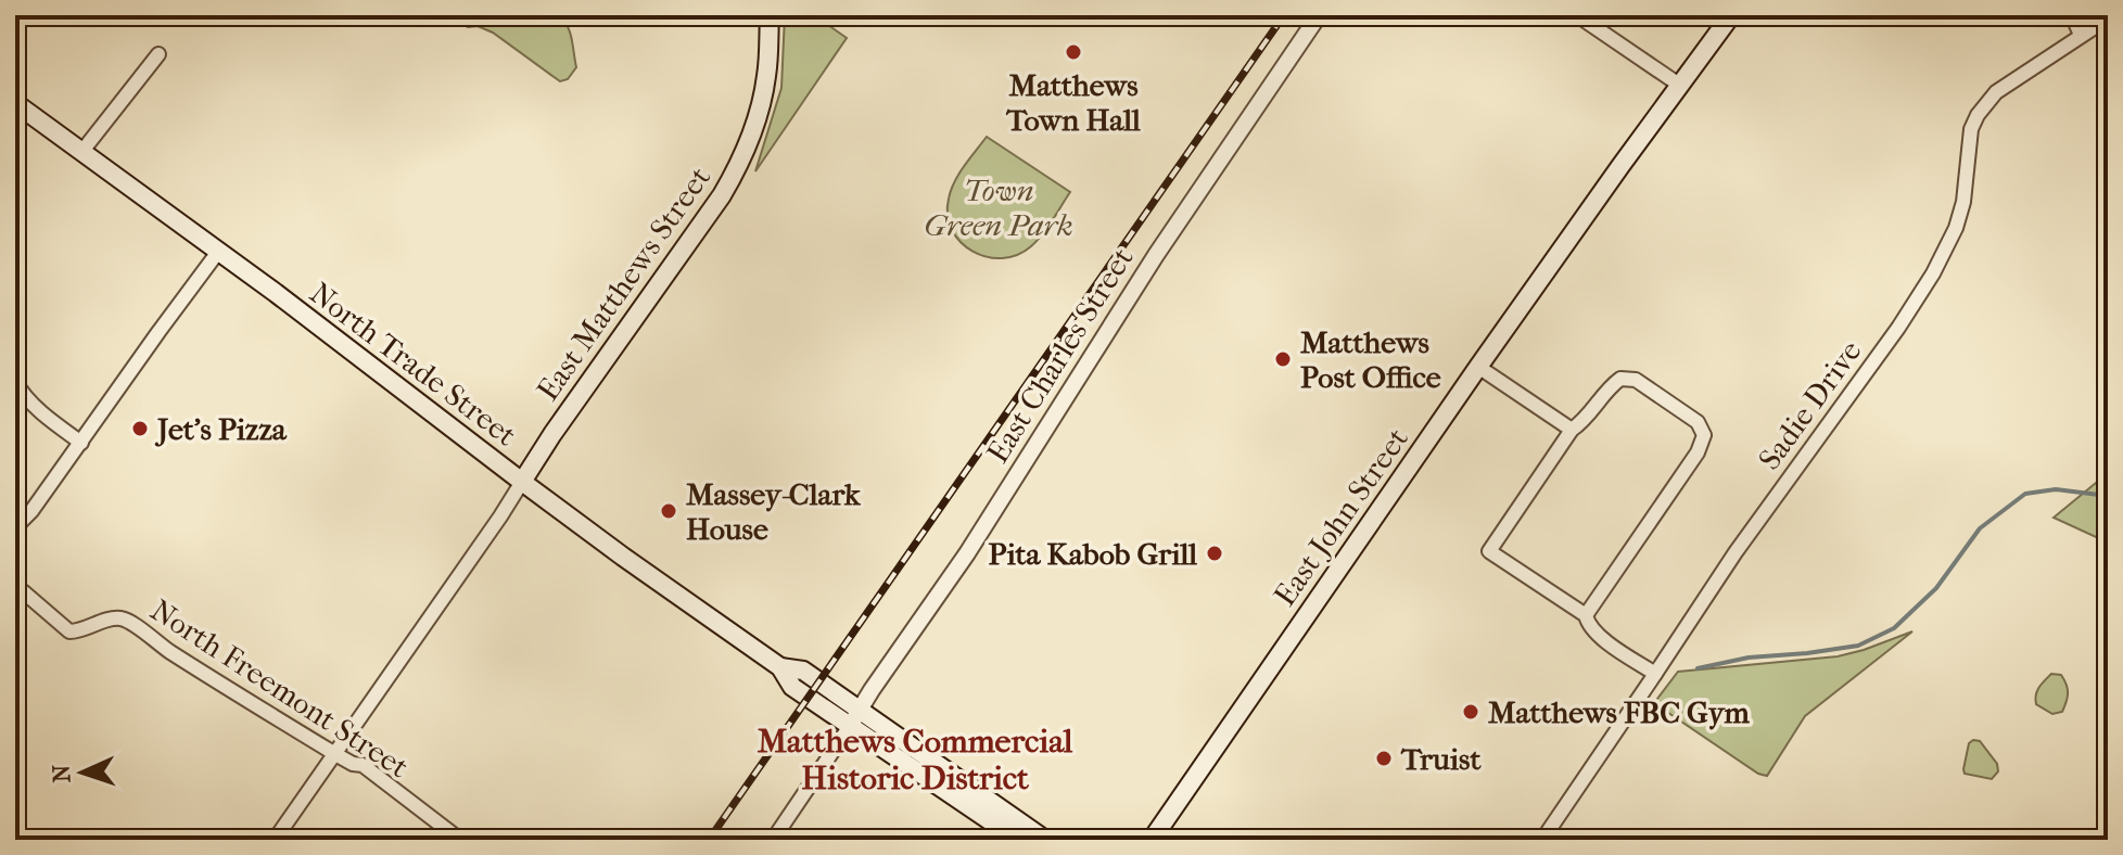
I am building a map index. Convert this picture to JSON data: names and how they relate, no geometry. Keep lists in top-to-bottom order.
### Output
{
  "streets": {
    "main road": ["East Matthews Street", "North Trade Street", "East John Street"],
    "street": ["East Charles Street", "Sadie Drive", "North Freemont Street"]
  },
  "crossings": [
    ["East Matthews Street", "North Trade Street"],
    ["East Charles Street", "North Trade Street"]
  ],
  "districts": ["Matthews Commercial Historic District"],
  "parks": ["Town Green Park"],
  "places": [
    "Matthews Town Hall",
    "Matthews Post Office",
    "Jet's Pizza",
    "Massey-Clark House",
    "Pita Kabob Grill",
    "Matthews FBC Gym",
    "Truist"
  ],
  "north": "left"
}
